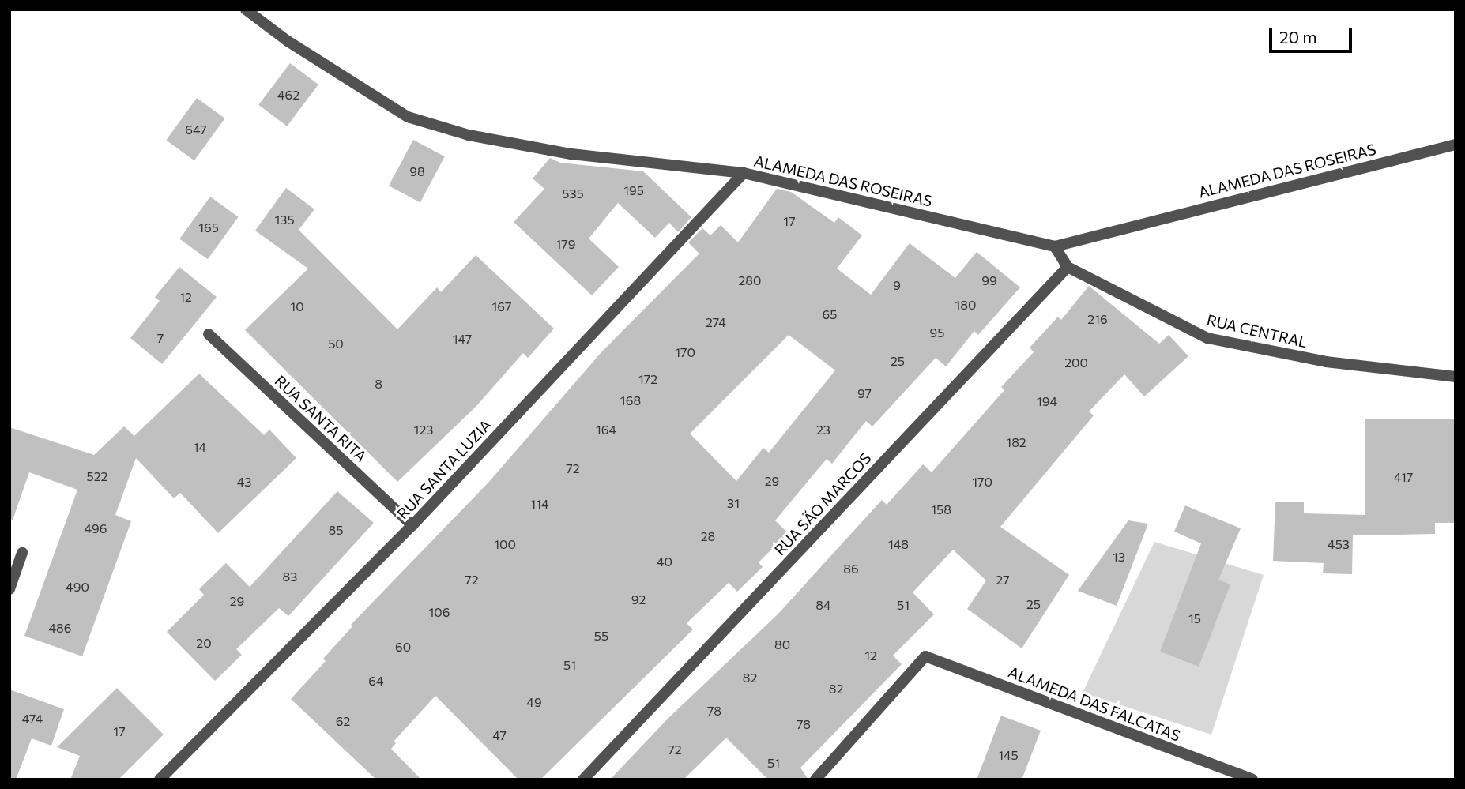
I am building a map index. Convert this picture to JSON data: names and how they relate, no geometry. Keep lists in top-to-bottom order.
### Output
{
  "streets": {
    "street": [
      "ALAMEDA DAS ROSEIRAS",
      "RUA CENTRAL",
      "RUA SANTA RITA",
      "RUA SANTA LUZIA",
      "RUA SÃO MARCOS",
      "ALAMEDA DAS FALCATAS"
    ]
  },
  "crossings": [
    ["ALAMEDA DAS ROSEIRAS", "RUA SANTA LUZIA"],
    ["RUA CENTRAL", "RUA SÃO MARCOS"],
    ["RUA SANTA RITA", "RUA SANTA LUZIA"]
  ],
  "house_numbers": [
    "462",
    "647",
    "98",
    "195",
    "535",
    "135",
    "17",
    "165",
    "179",
    "280",
    "99",
    "9",
    "12",
    "180",
    "10",
    "167",
    "65",
    "216",
    "274",
    "95",
    "7",
    "147",
    "50",
    "170",
    "25",
    "200",
    "172",
    "8",
    "97",
    "168",
    "194",
    "123",
    "164",
    "23",
    "182",
    "14",
    "72",
    "522",
    "417",
    "29",
    "43",
    "170",
    "31",
    "114",
    "158",
    "496",
    "85",
    "28",
    "100",
    "148",
    "453",
    "13",
    "40",
    "86",
    "83",
    "72",
    "27",
    "490",
    "92",
    "29",
    "25",
    "84",
    "51",
    "106",
    "15",
    "486",
    "55",
    "20",
    "80",
    "60",
    "12",
    "51",
    "82",
    "64",
    "82",
    "49",
    "78",
    "474",
    "62",
    "78",
    "17",
    "47",
    "72",
    "145",
    "51"
  ],
  "scale_bar": "20 m"
}
